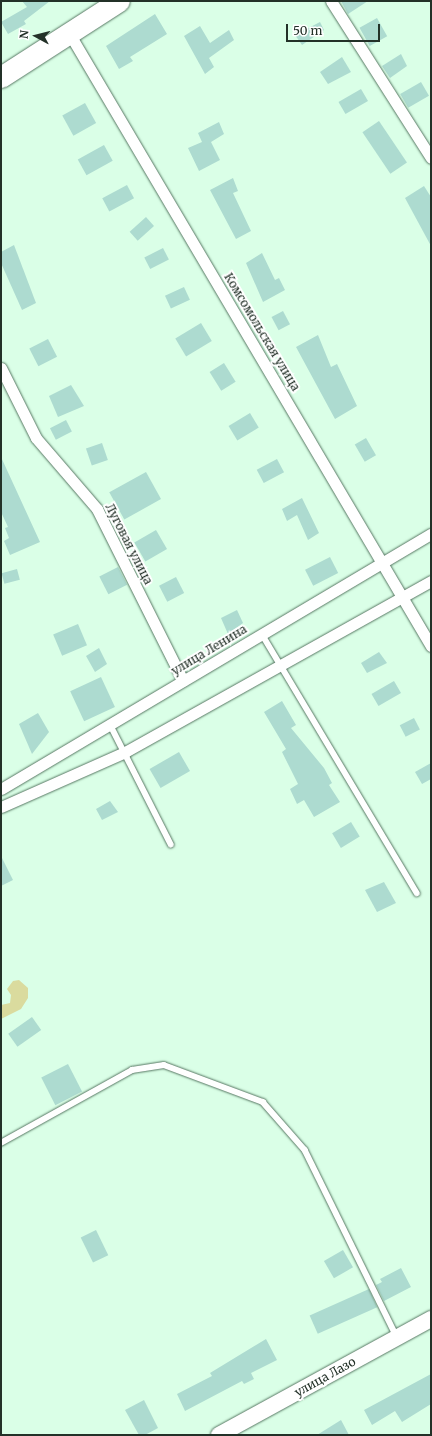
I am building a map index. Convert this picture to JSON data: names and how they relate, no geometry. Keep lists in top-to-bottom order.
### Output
{
  "streets": {
    "street": [
      "Комсомольская улица",
      "Луговая улица",
      "улица Ленина",
      "улица Лазо"
    ]
  },
  "crossings": [
    ["Комсомольская улица", "улица Ленина"],
    ["Луговая улица", "улица Ленина"]
  ],
  "scale_bar": "50 m",
  "north": "left"
}
